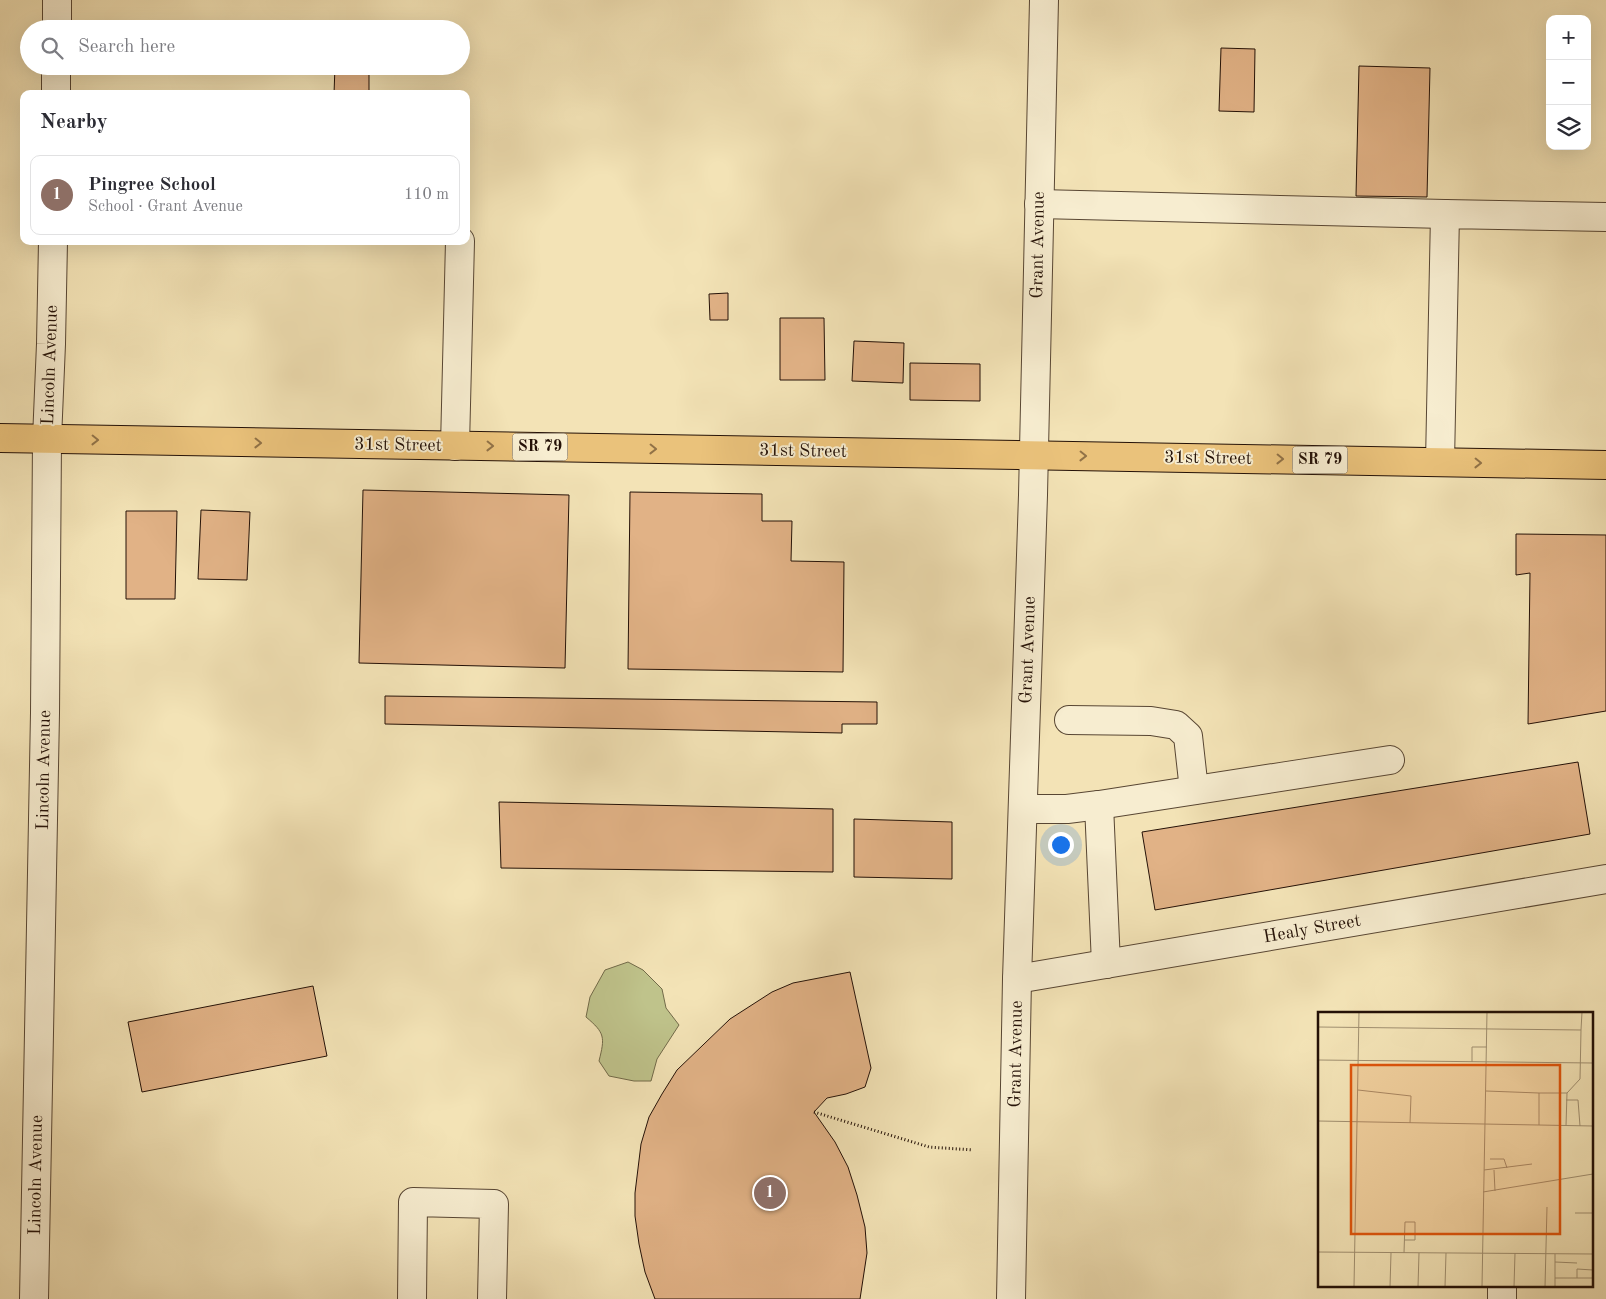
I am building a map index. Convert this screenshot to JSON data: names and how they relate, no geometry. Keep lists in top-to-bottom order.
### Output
{
  "streets": {
    "main road": ["31st Street", "SR 79"],
    "street": ["Grant Avenue", "Lincoln Avenue", "Healy Street"]
  },
  "crossings": [
    ["Grant Avenue", "31st Street"],
    ["Grant Avenue", "Healy Street"],
    ["Lincoln Avenue", "31st Street"]
  ],
  "one_way": ["31st Street"],
  "page": {
    "map_buttons": ["+", "−"],
    "search": "Search here",
    "heading": "Nearby",
    "list": [
      {
        "mark": "1",
        "name": "Pingree School",
        "note": "School · Grant Avenue",
        "value": "110 m"
      }
    ],
    "pins": "1"
  }
}
